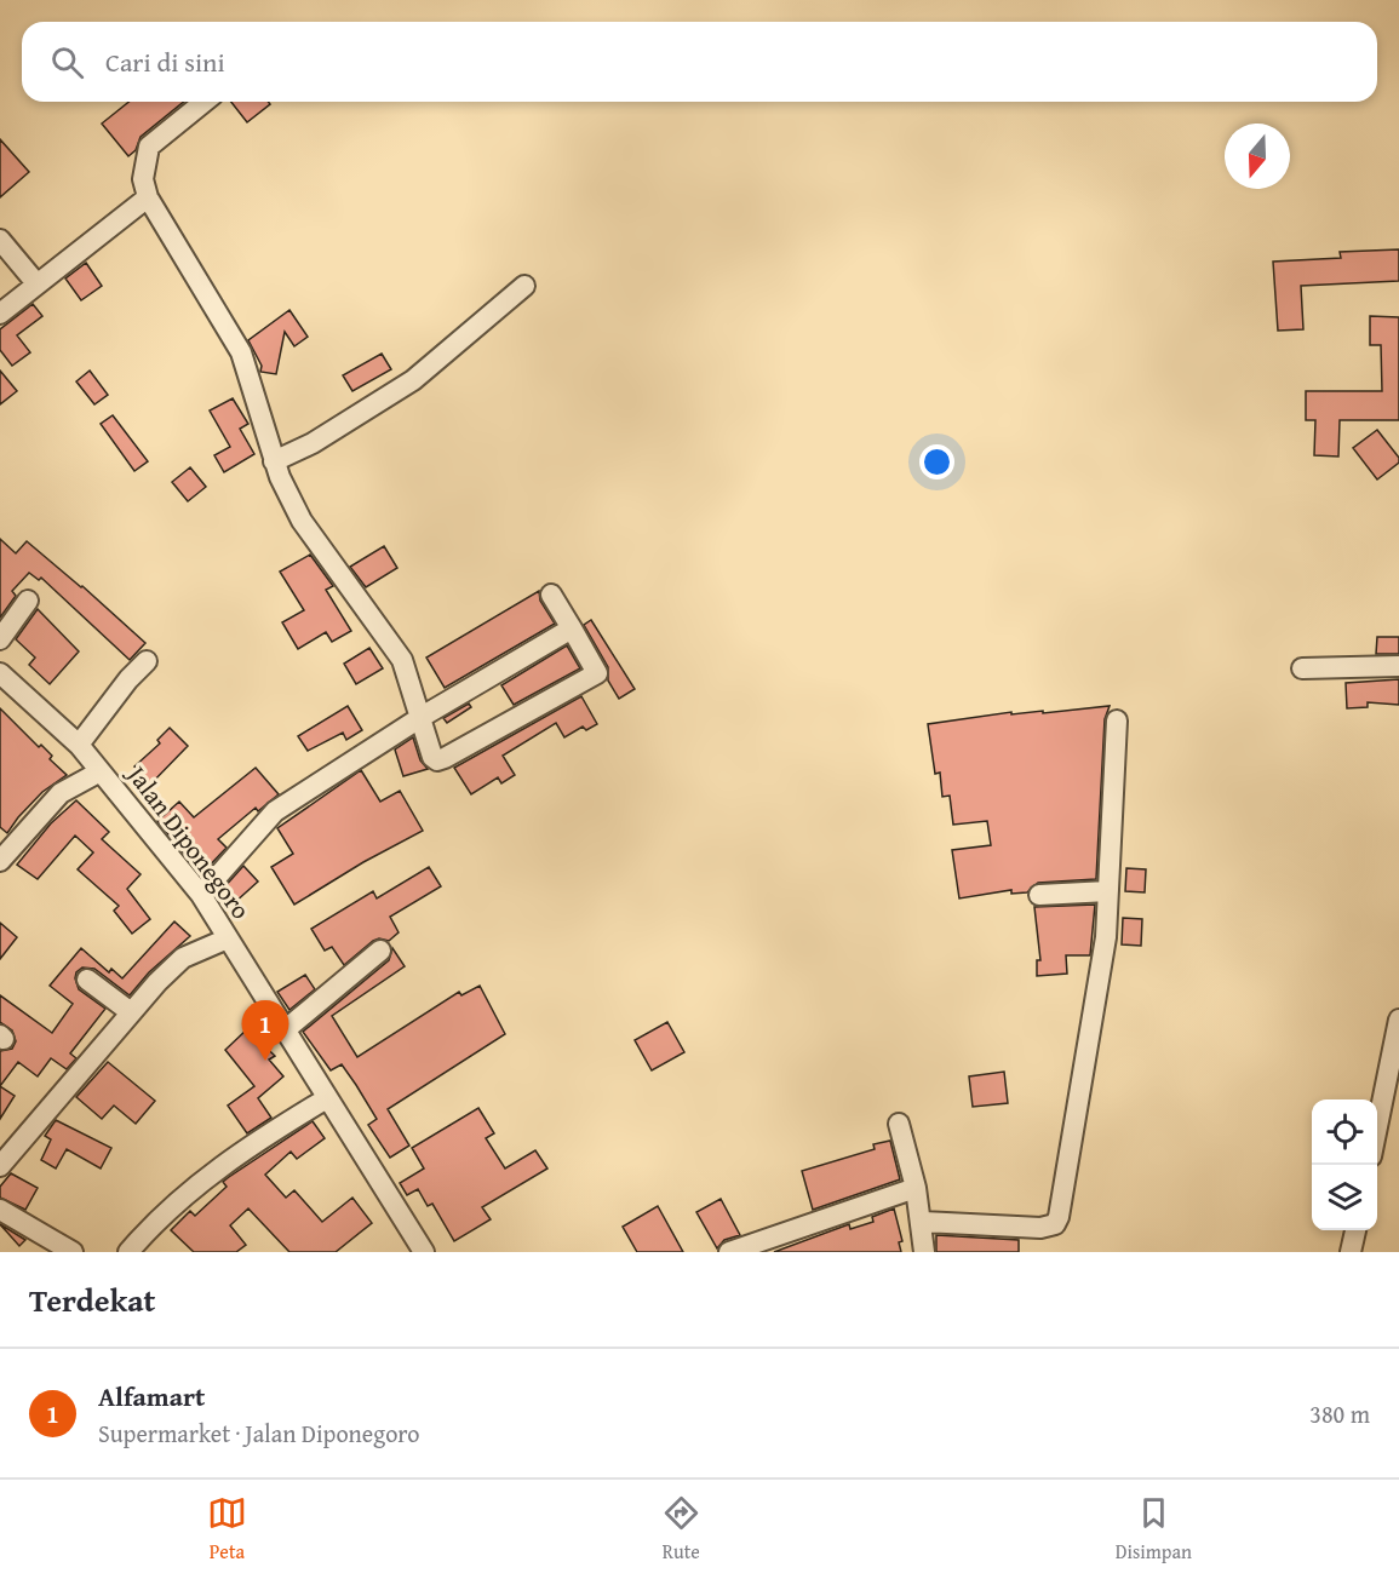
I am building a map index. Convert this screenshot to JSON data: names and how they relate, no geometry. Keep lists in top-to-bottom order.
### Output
{
  "streets": {
    "street": ["Jalan Diponegoro"]
  },
  "north": "bottom",
  "page": {
    "search": "Cari di sini",
    "pins": "1",
    "heading": "Terdekat",
    "list": [
      {
        "mark": "1",
        "name": "Alfamart",
        "note": "Supermarket · Jalan Diponegoro",
        "value": "380 m"
      }
    ],
    "nav": ["Peta", "Rute", "Disimpan"]
  }
}
